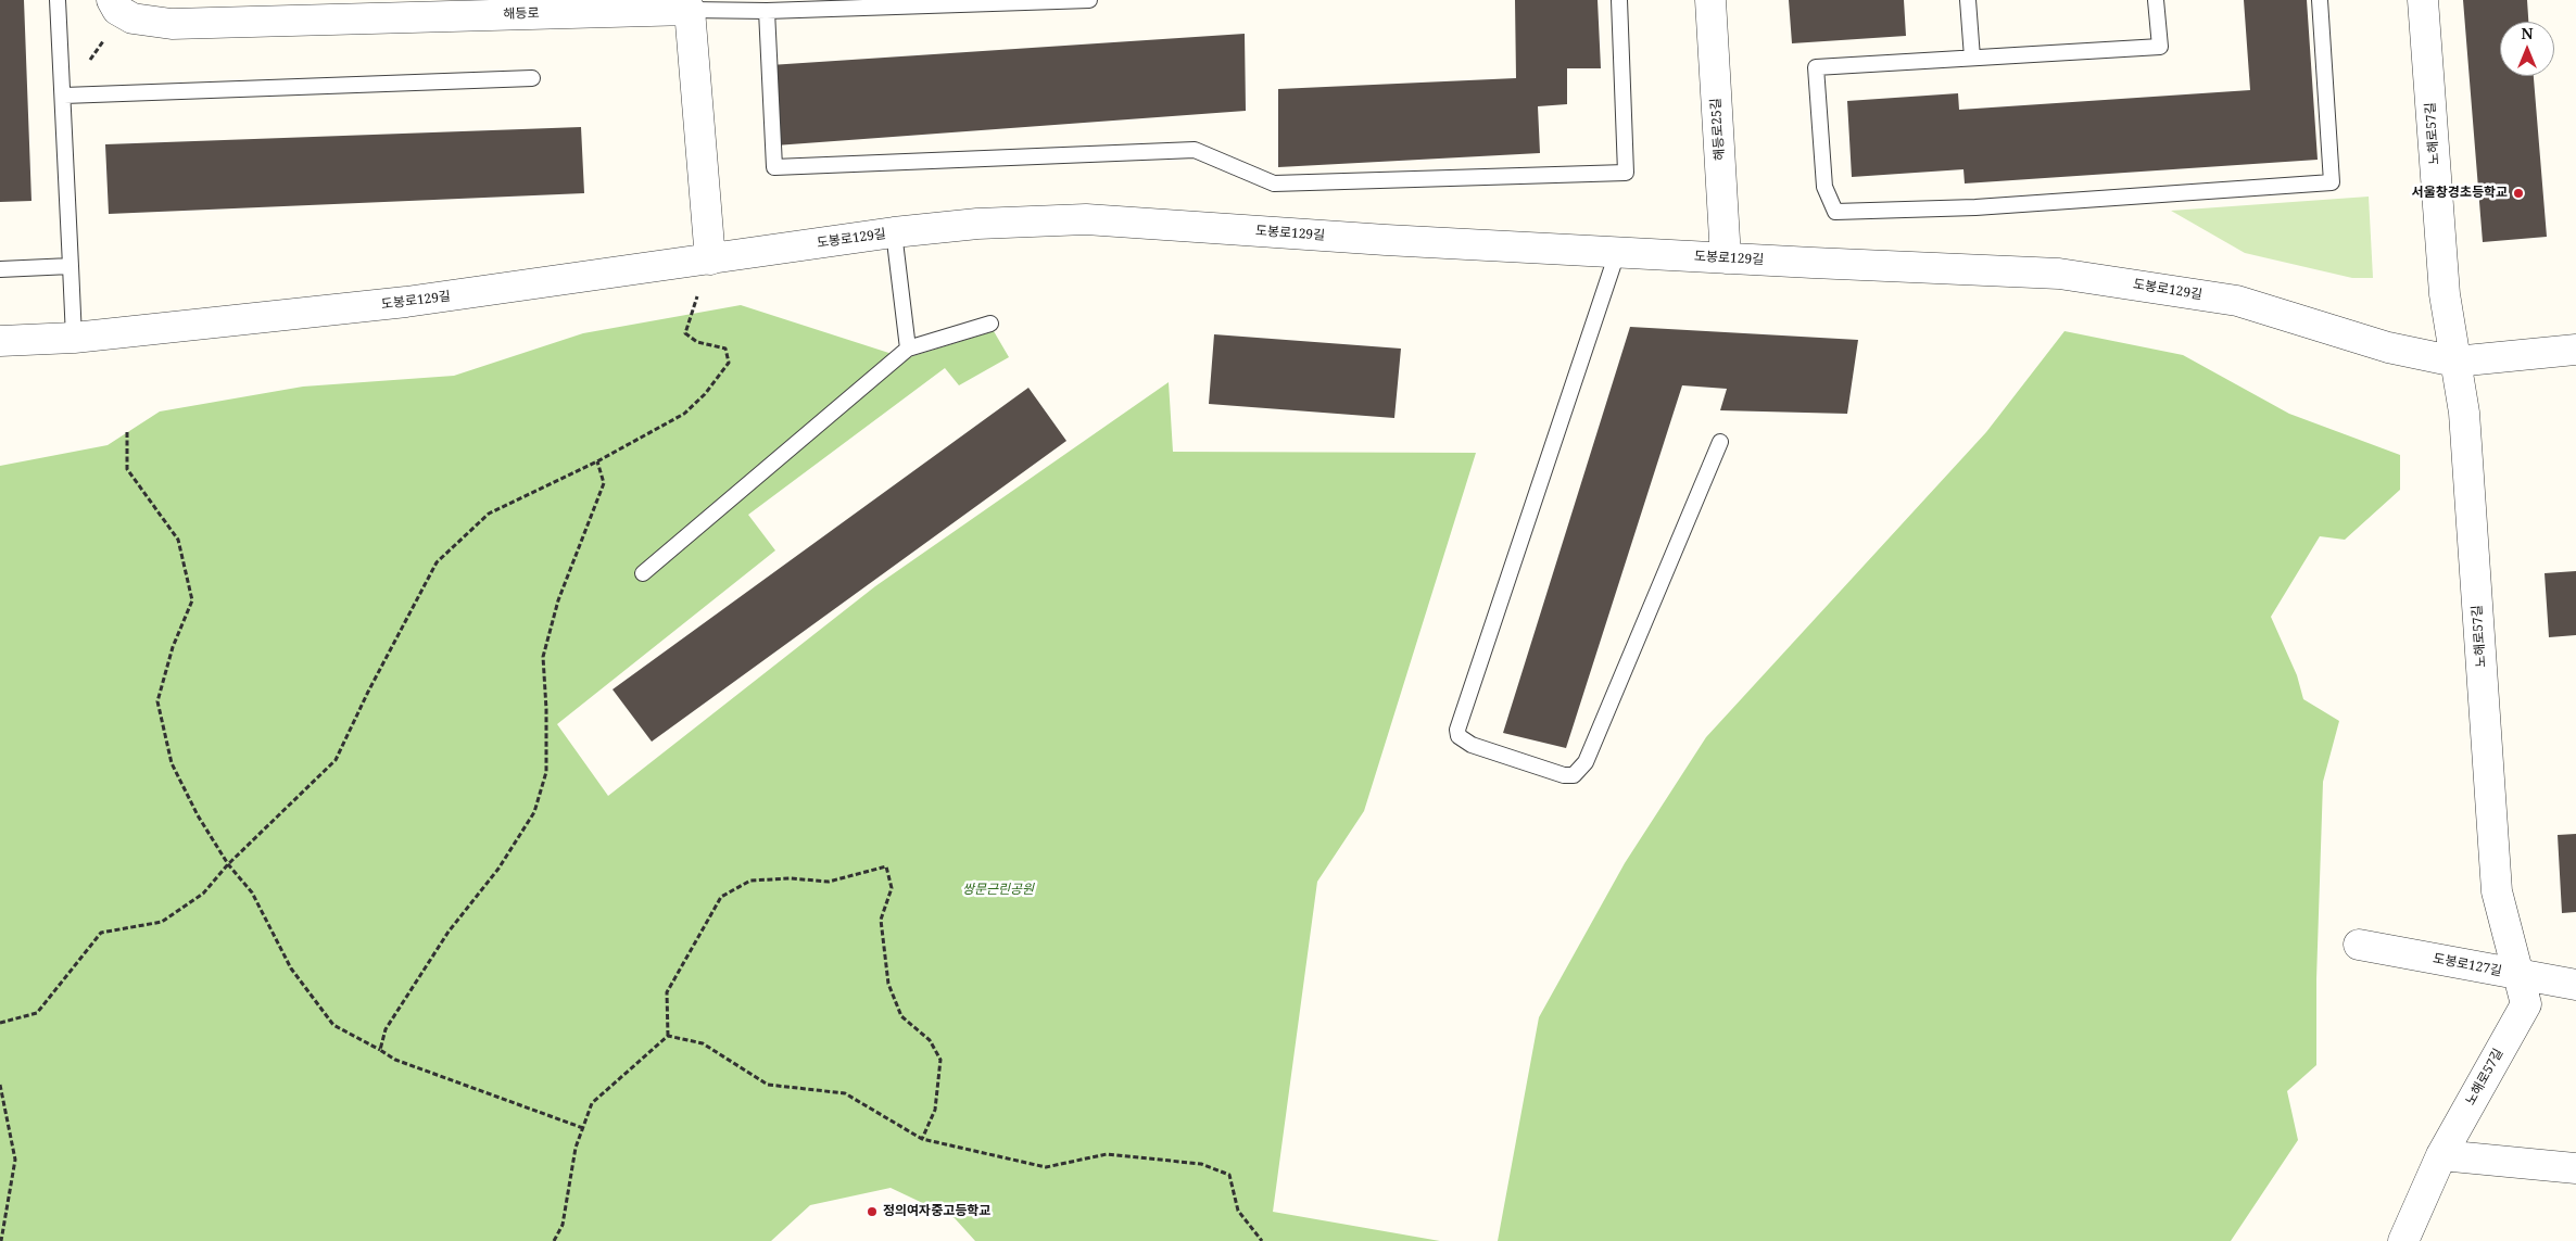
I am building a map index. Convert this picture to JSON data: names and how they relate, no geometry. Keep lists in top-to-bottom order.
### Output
{
  "streets": {
    "street": [
      "해등로",
      "해등로25길",
      "노해로57길",
      "도봉로129길",
      "도봉로127길"
    ]
  },
  "crossings": [
    ["해등로25길", "도봉로129길"],
    ["노해로57길", "도봉로129길"],
    ["노해로57길", "도봉로127길"]
  ],
  "parks": ["쌍문근린공원"],
  "places": ["서울창경초등학교", "정의여자중고등학교"],
  "north": "top"
}
